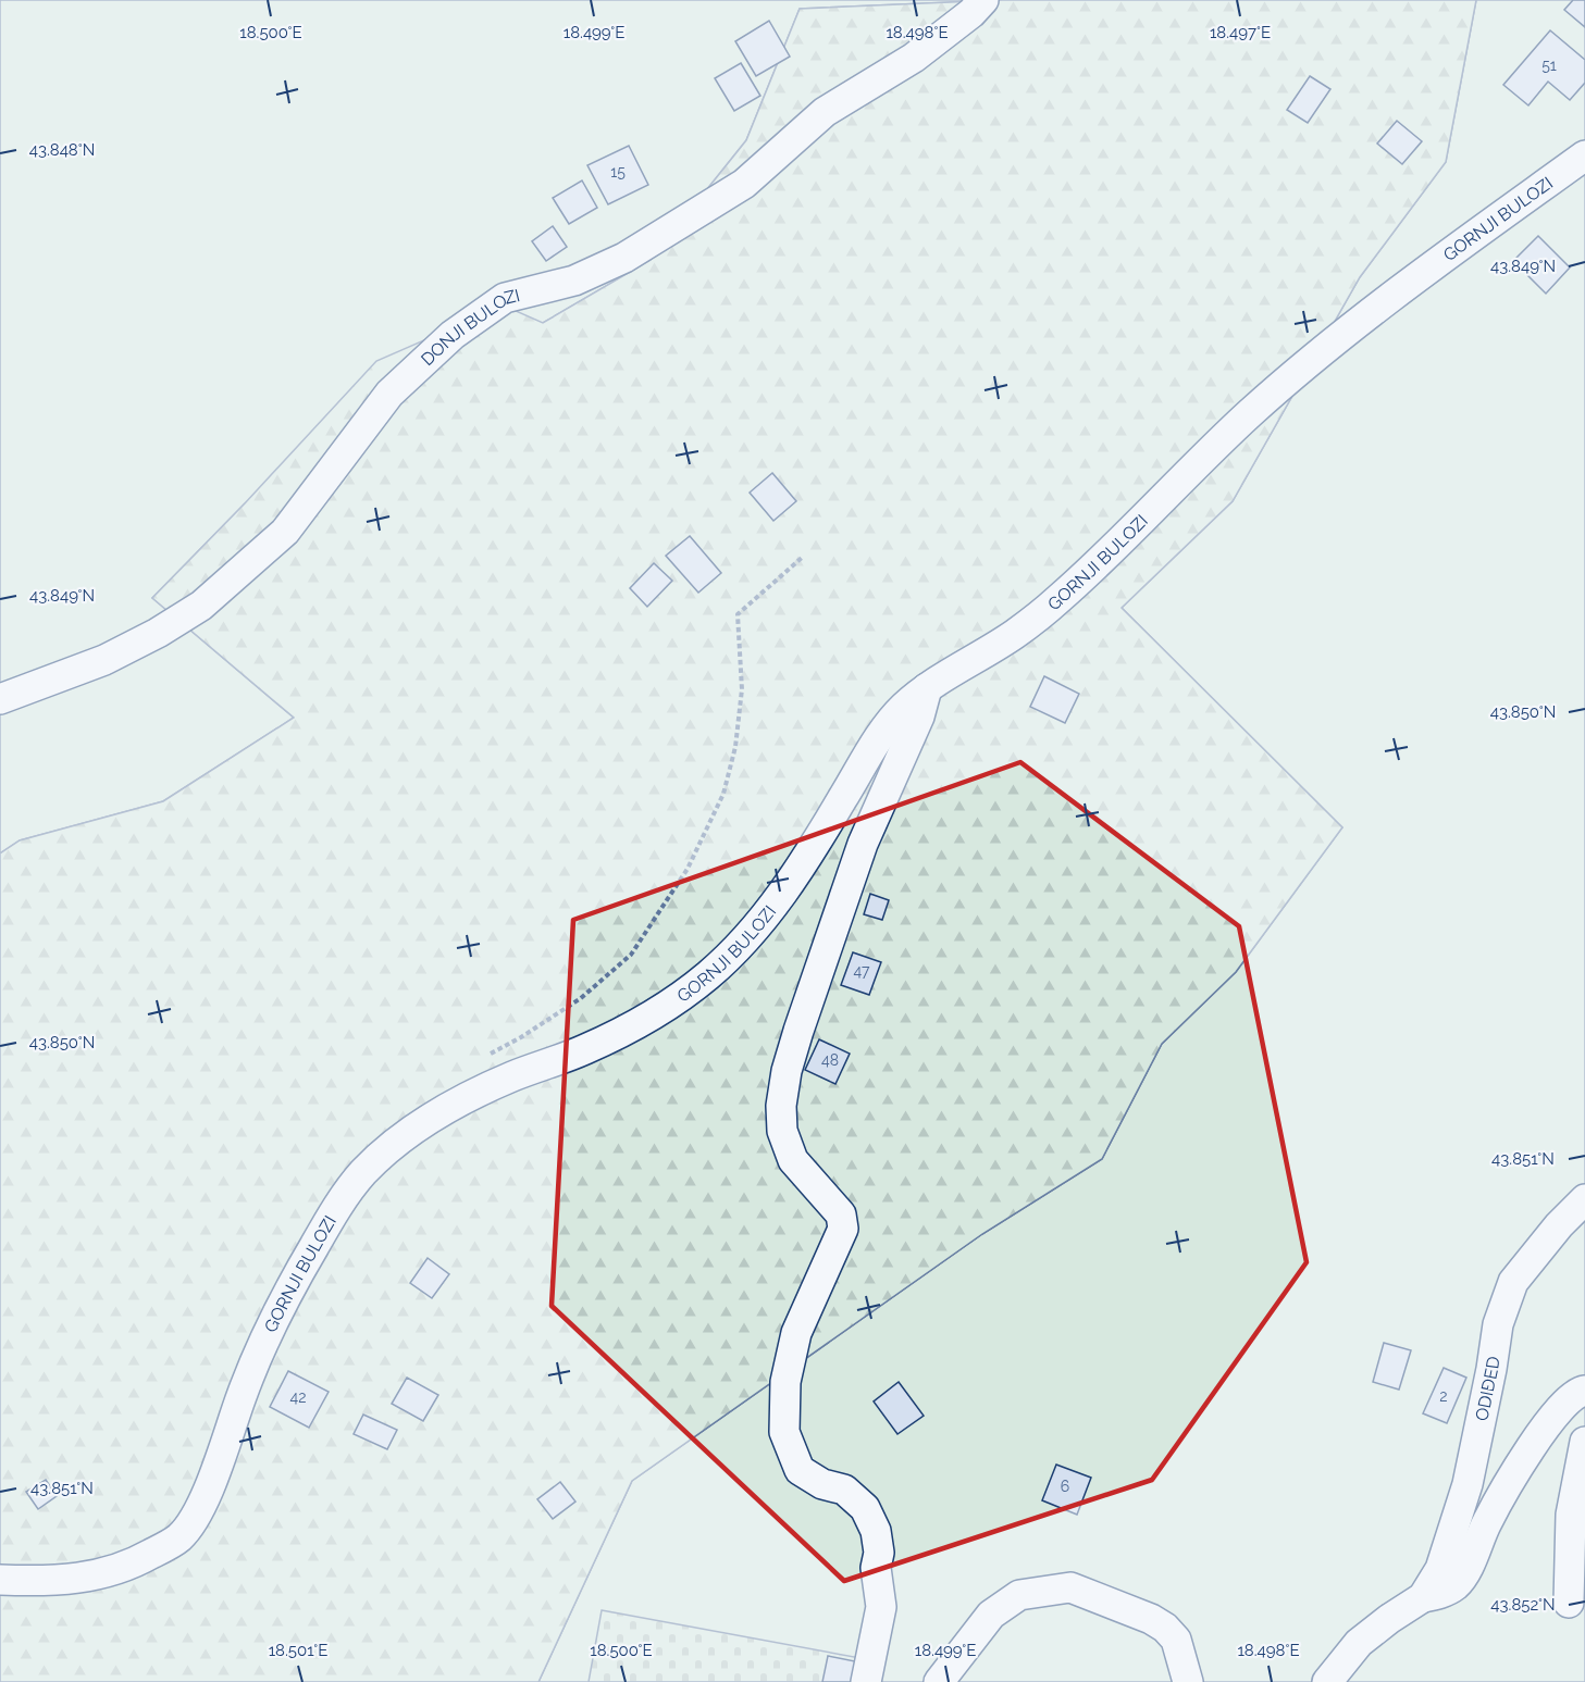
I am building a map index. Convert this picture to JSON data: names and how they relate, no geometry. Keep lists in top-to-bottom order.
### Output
{
  "streets": {
    "street": ["GORNJI BULOZI", "DONJI BULOZI", "ODIĐED"]
  },
  "house_numbers": [
    "51",
    "15",
    "47",
    "48",
    "2",
    "42",
    "6"
  ],
  "coordinates": [
    "18.500°E",
    "18.499°E",
    "18.498°E",
    "18.497°E",
    "43.848°N",
    "43.849°N",
    "43.850°N",
    "43.851°N",
    "43.852°N",
    "18.501°E"
  ]
}
